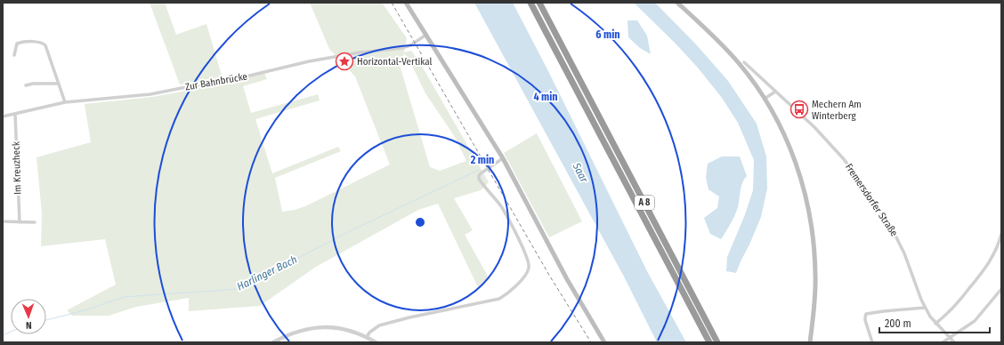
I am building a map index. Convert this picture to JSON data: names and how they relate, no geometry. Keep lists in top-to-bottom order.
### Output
{
  "streets": {
    "highway": ["A 8"],
    "street": ["Zur Bahnbrücke", "Im Kreuzheck", "Fremersdorfer Straße"]
  },
  "crossings": [
    ["Zur Bahnbrücke", "Im Kreuzheck"]
  ],
  "water": ["Saar", "Harlinger Bach"],
  "places": {
    "place": ["Horizontal-Vertikal"],
    "bus stop": ["Mechern Am Winterberg"]
  },
  "scale_bar": "200 m",
  "north": "bottom",
  "rings": ["6 min", "4 min", "2 min"]
}
